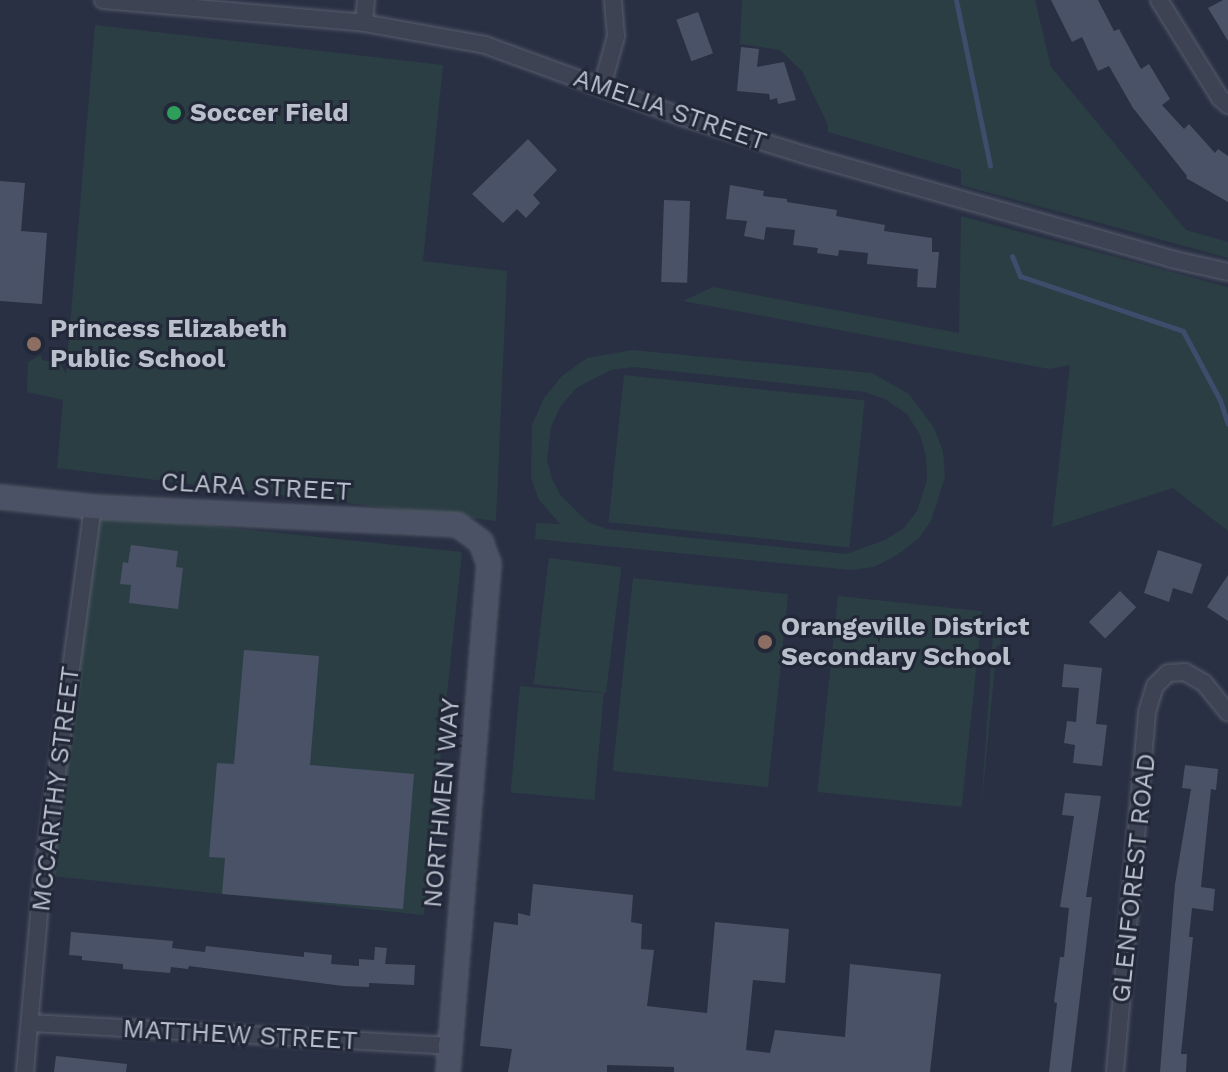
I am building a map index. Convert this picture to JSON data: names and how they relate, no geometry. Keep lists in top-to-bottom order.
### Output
{
  "streets": {
    "street": [
      "AMELIA STREET",
      "CLARA STREET",
      "MCCARTHY STREET",
      "NORTHMEN WAY",
      "GLENFOREST ROAD",
      "MATTHEW STREET"
    ]
  },
  "crossings": [
    ["CLARA STREET", "MCCARTHY STREET"],
    ["CLARA STREET", "NORTHMEN WAY"],
    ["MCCARTHY STREET", "MATTHEW STREET"],
    ["NORTHMEN WAY", "MATTHEW STREET"]
  ],
  "places": ["Soccer Field", "Princess Elizabeth Public School", "Orangeville District Secondary School"]
}
